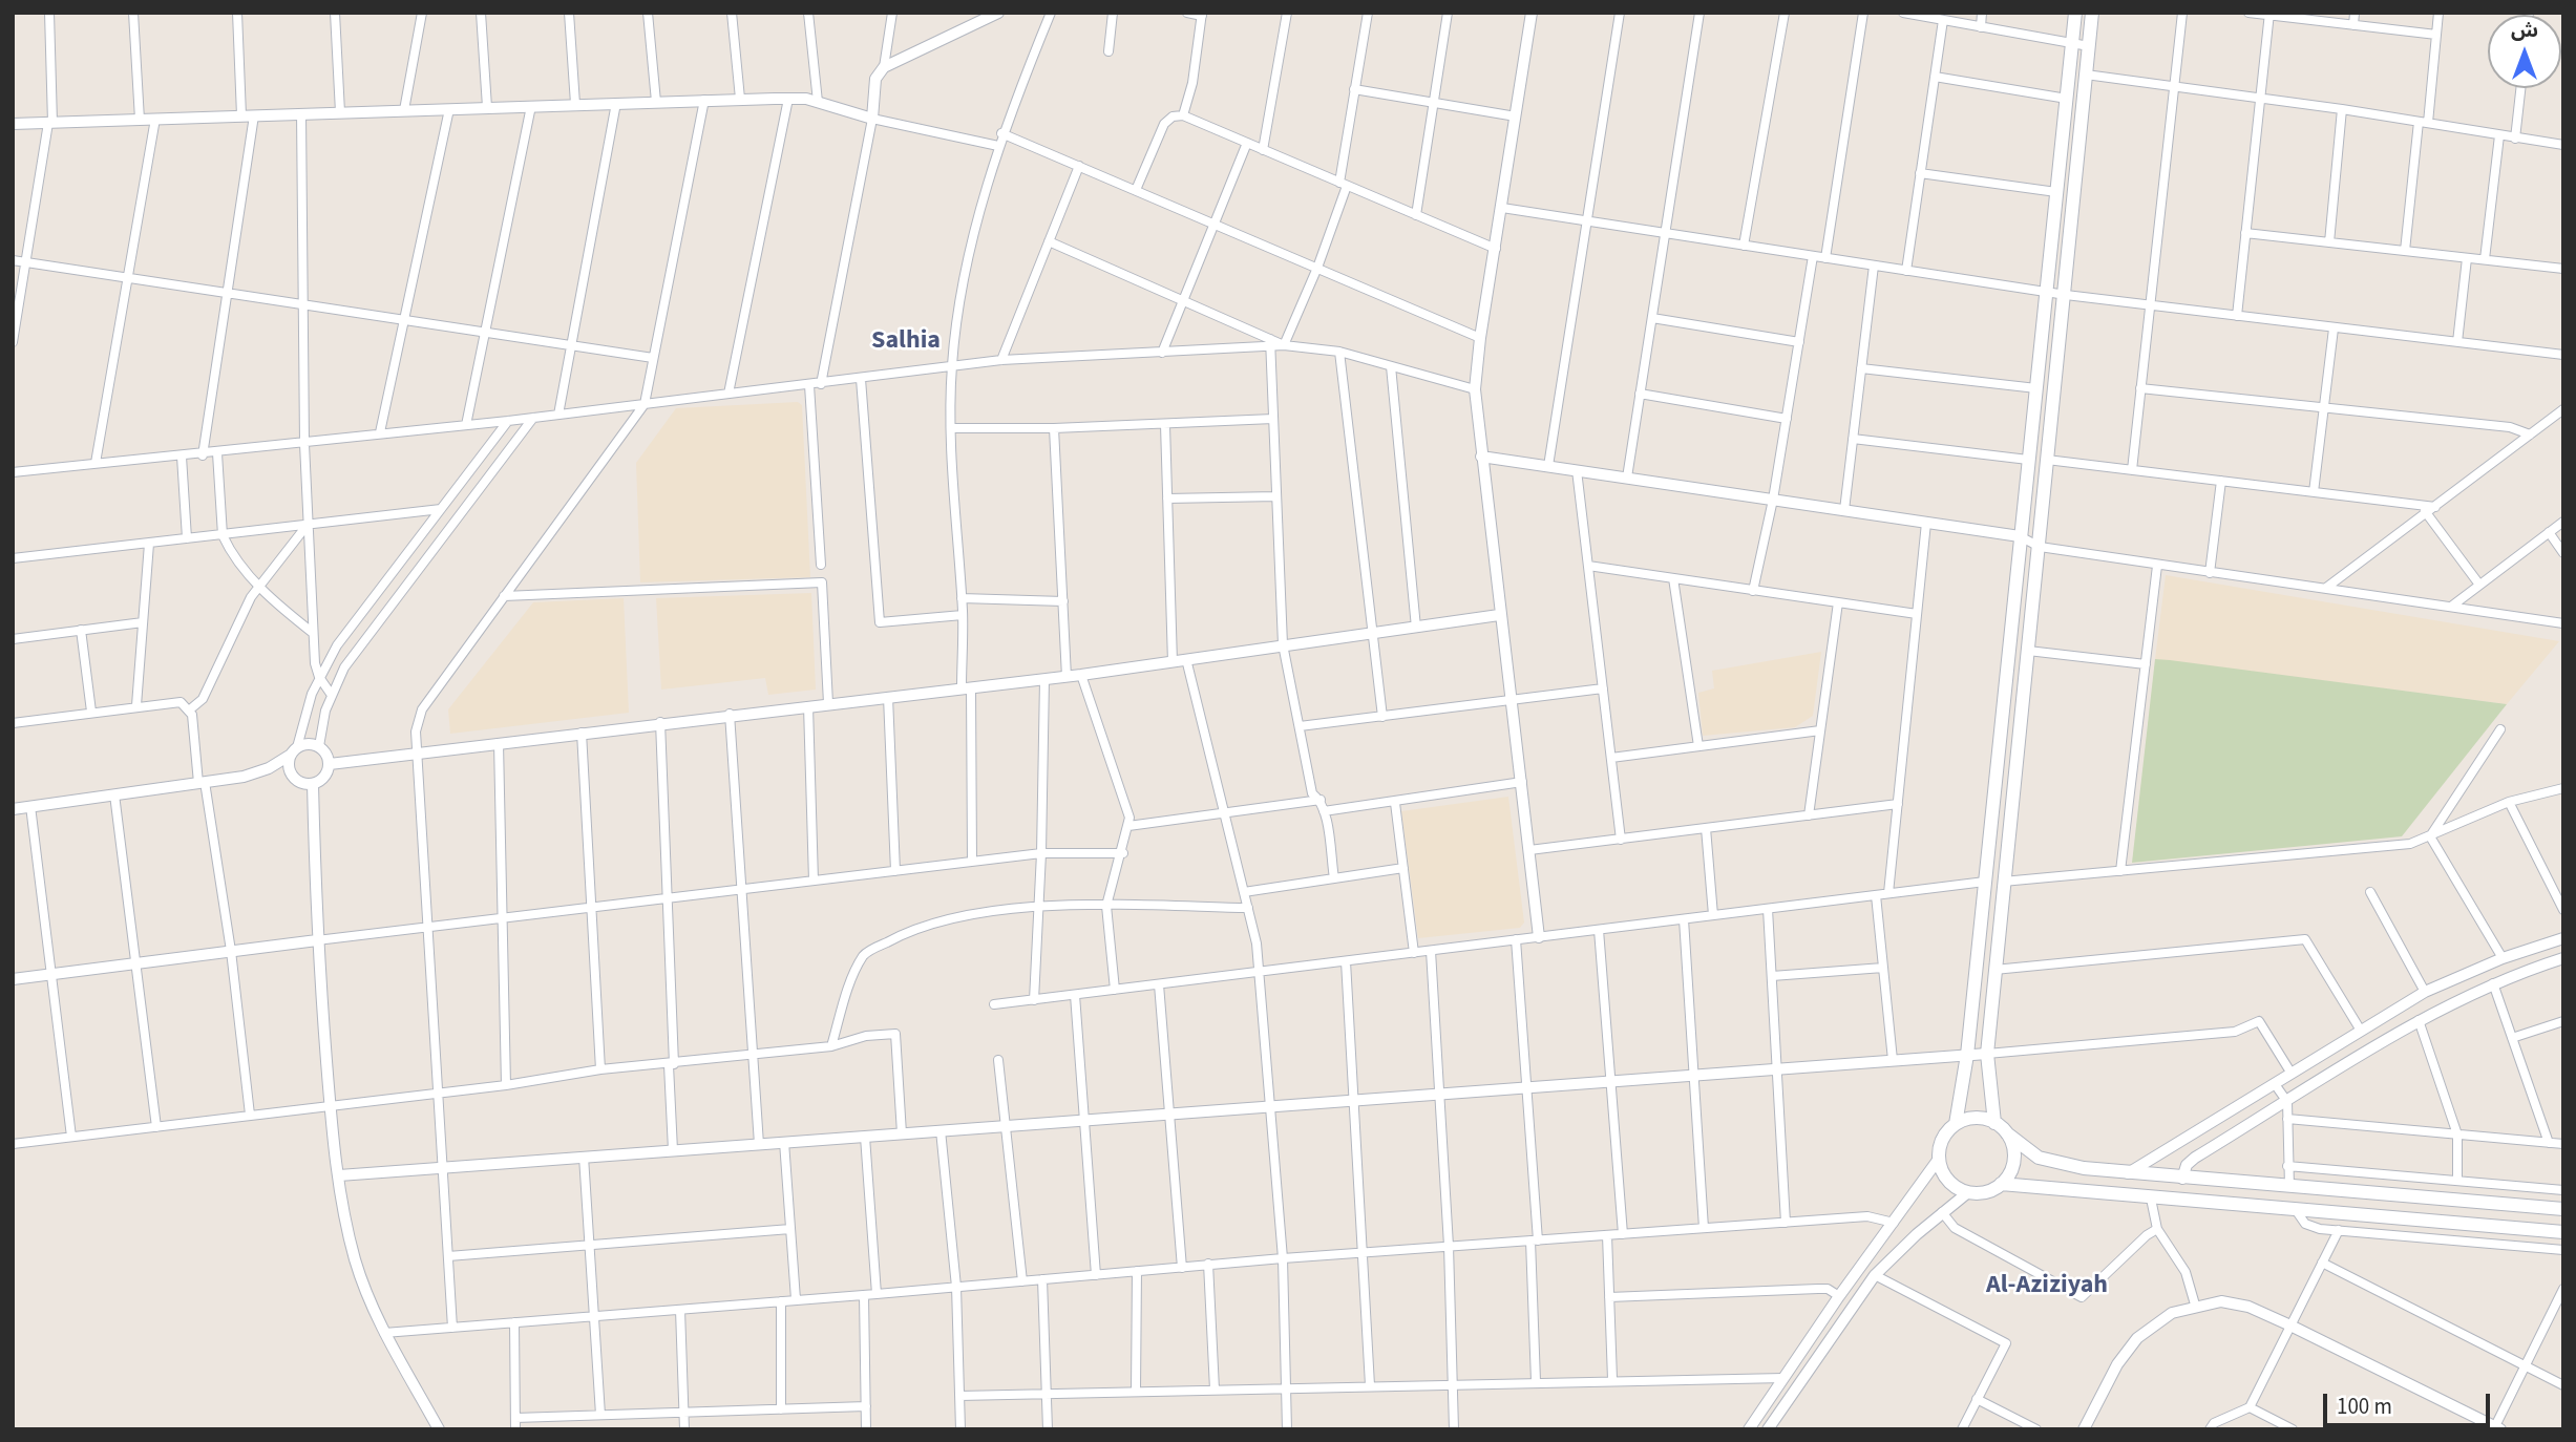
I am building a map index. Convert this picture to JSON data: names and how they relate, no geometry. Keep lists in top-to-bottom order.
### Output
{
  "districts": ["Salhia", "Al-Aziziyah"],
  "scale_bar": "100 m",
  "north": "top"
}
